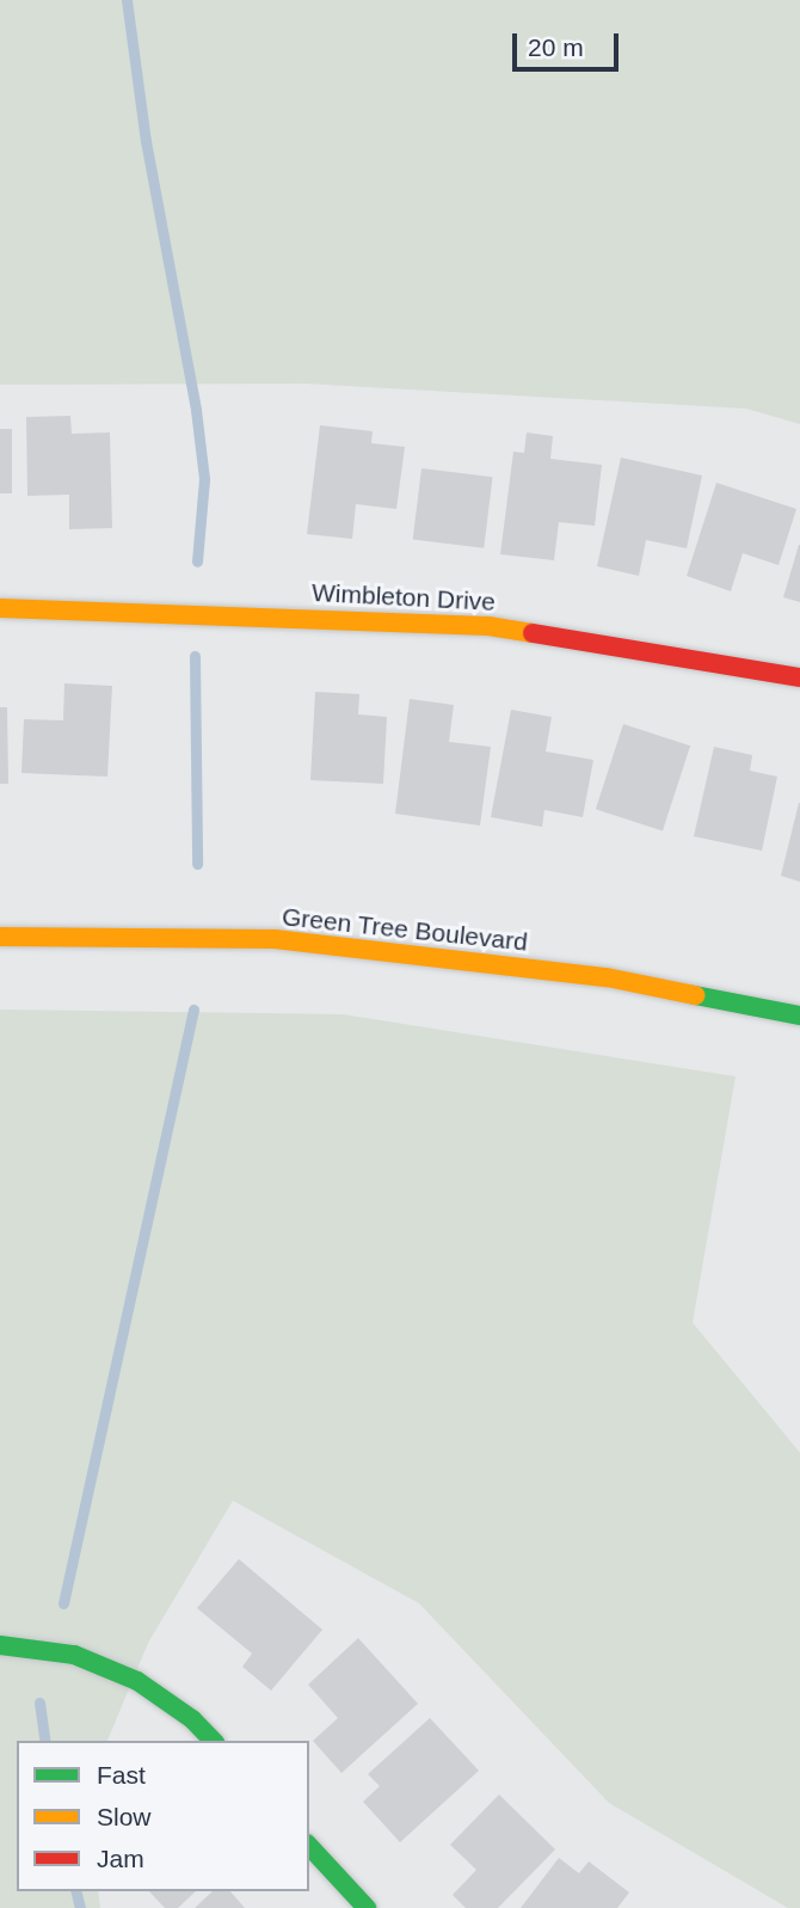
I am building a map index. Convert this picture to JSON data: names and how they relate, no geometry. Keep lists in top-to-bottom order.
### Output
{
  "streets": {
    "street": ["Wimbleton Drive", "Green Tree Boulevard"]
  },
  "legend": ["Fast", "Slow", "Jam"],
  "scale_bar": "20 m"
}
